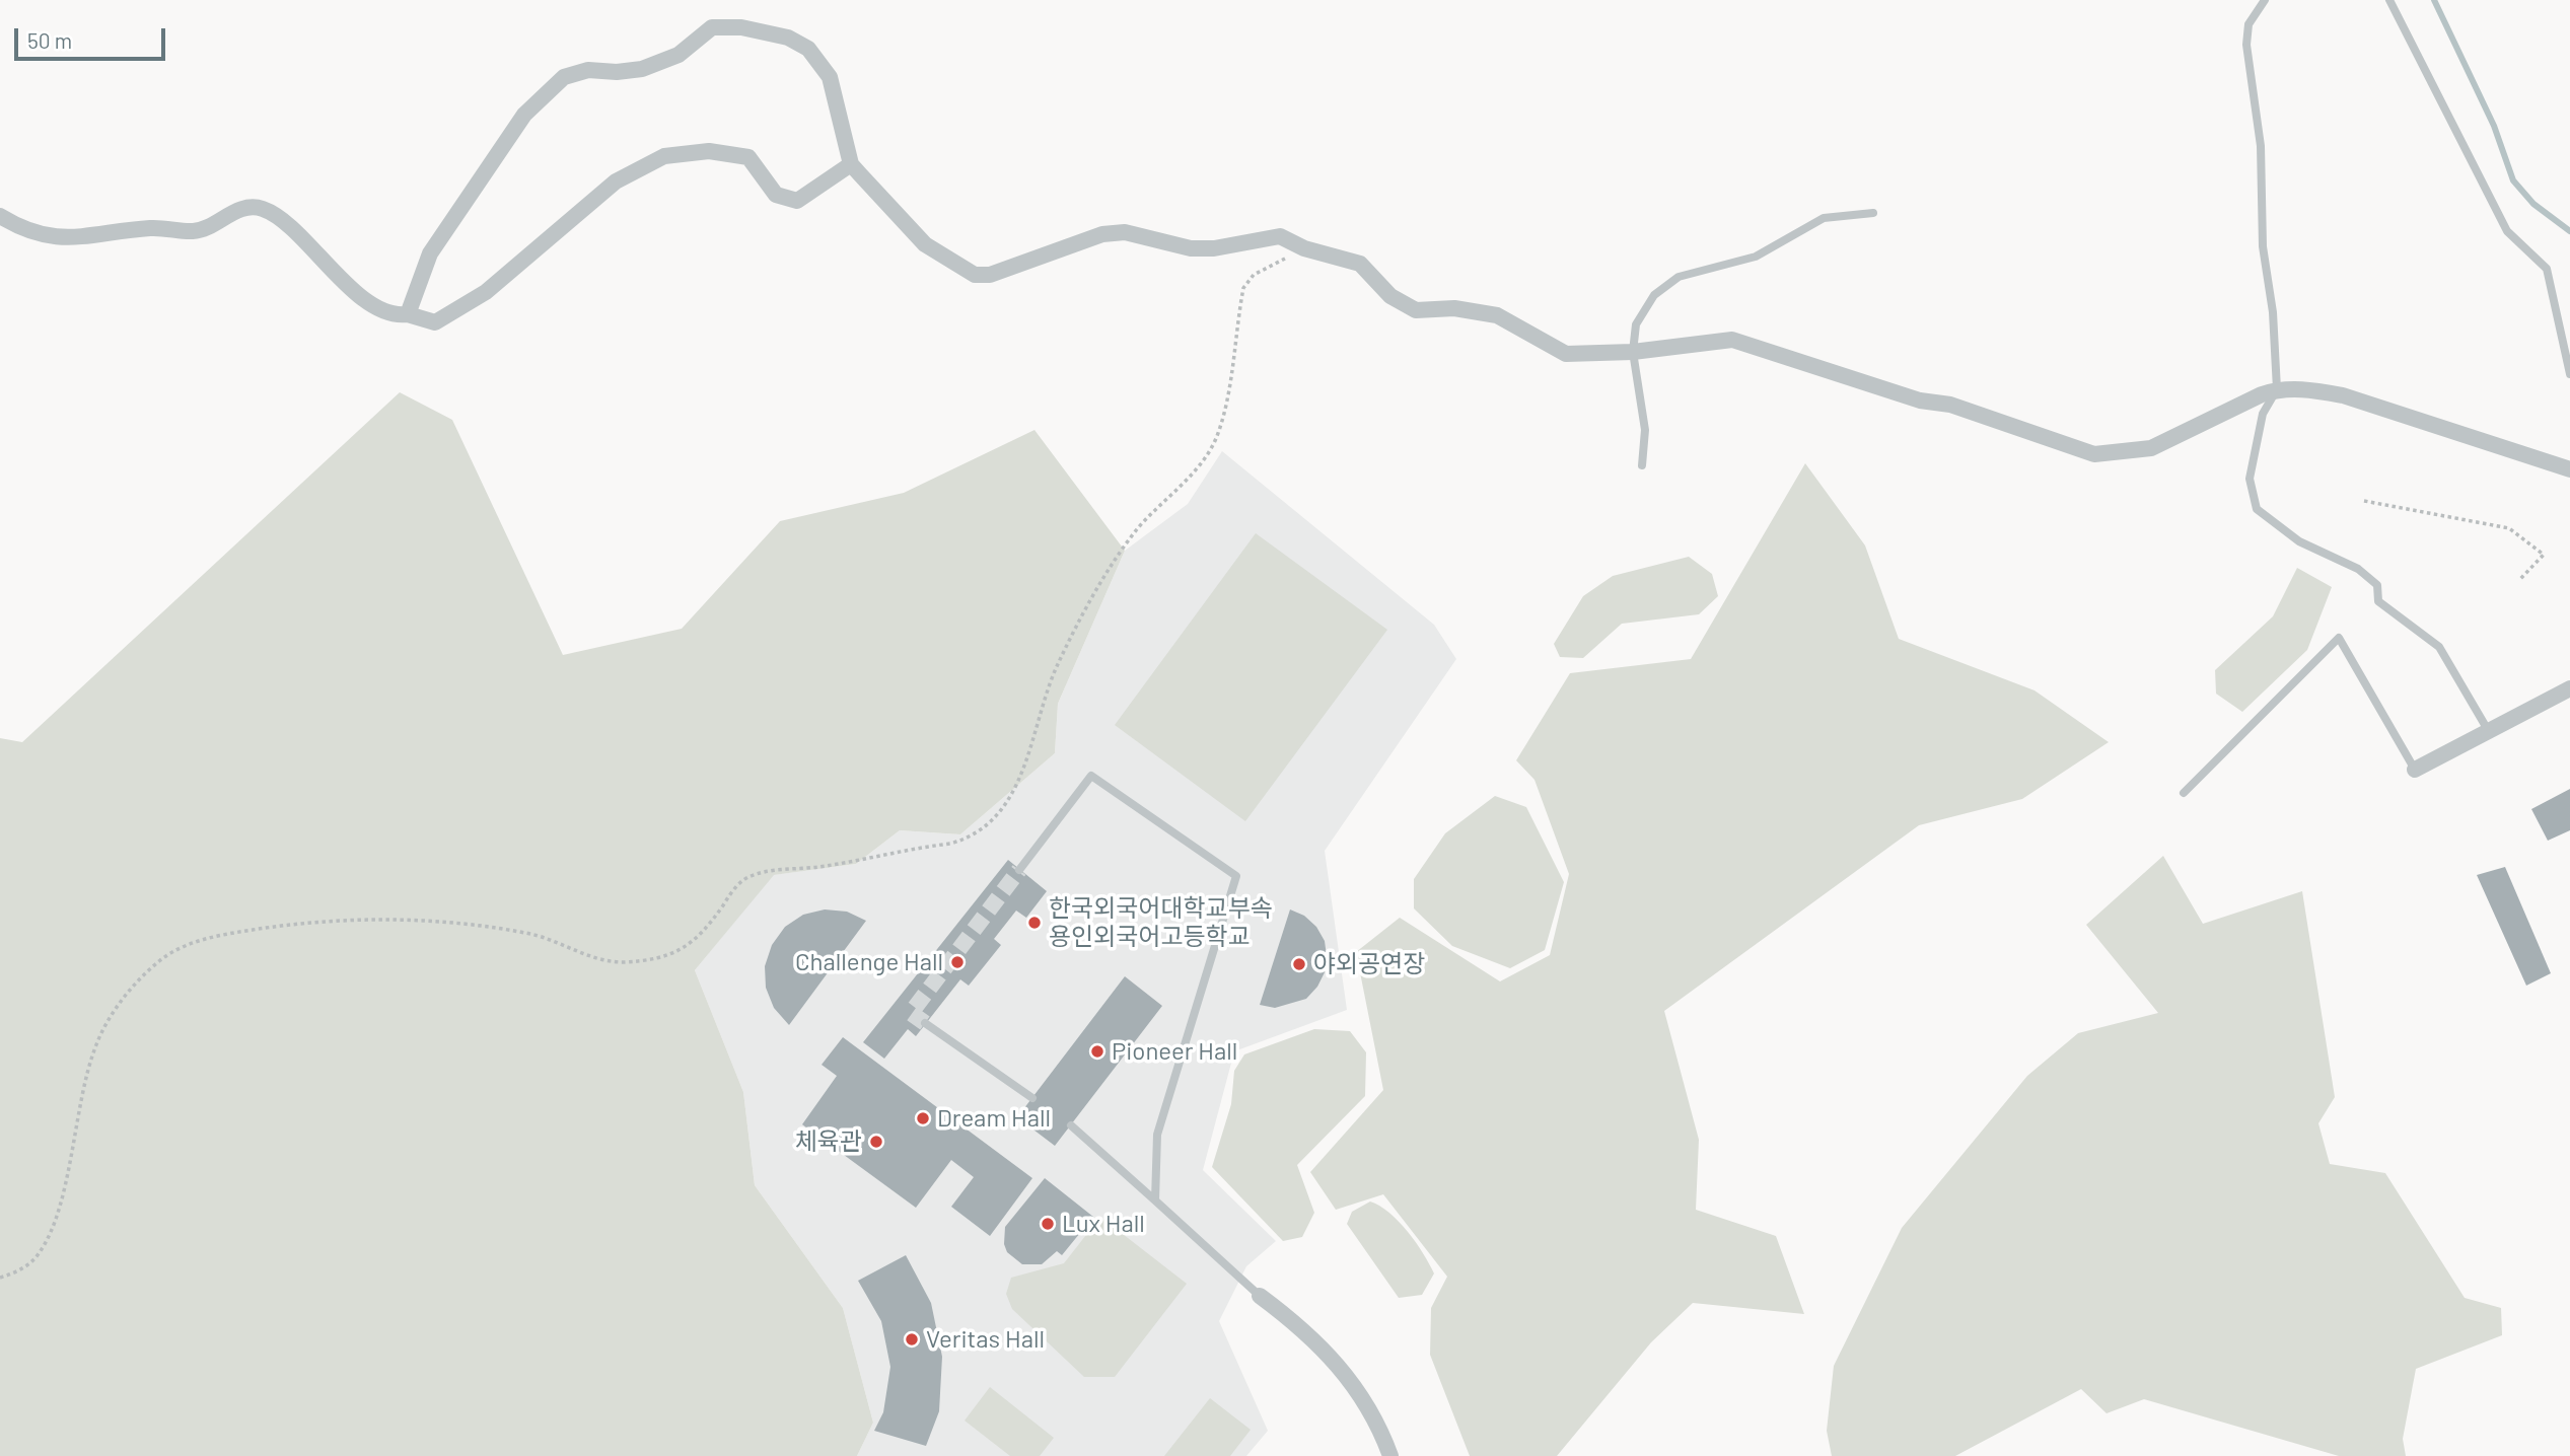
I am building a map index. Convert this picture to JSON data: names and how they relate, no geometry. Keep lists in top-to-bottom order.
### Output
{
  "places": [
    "한국외국어대학교부속 용인외국어고등학교",
    "Challenge Hall",
    "야외공연장",
    "Pioneer Hall",
    "Dream Hall",
    "체육관",
    "Lux Hall",
    "Veritas Hall"
  ],
  "scale_bar": "50 m"
}
